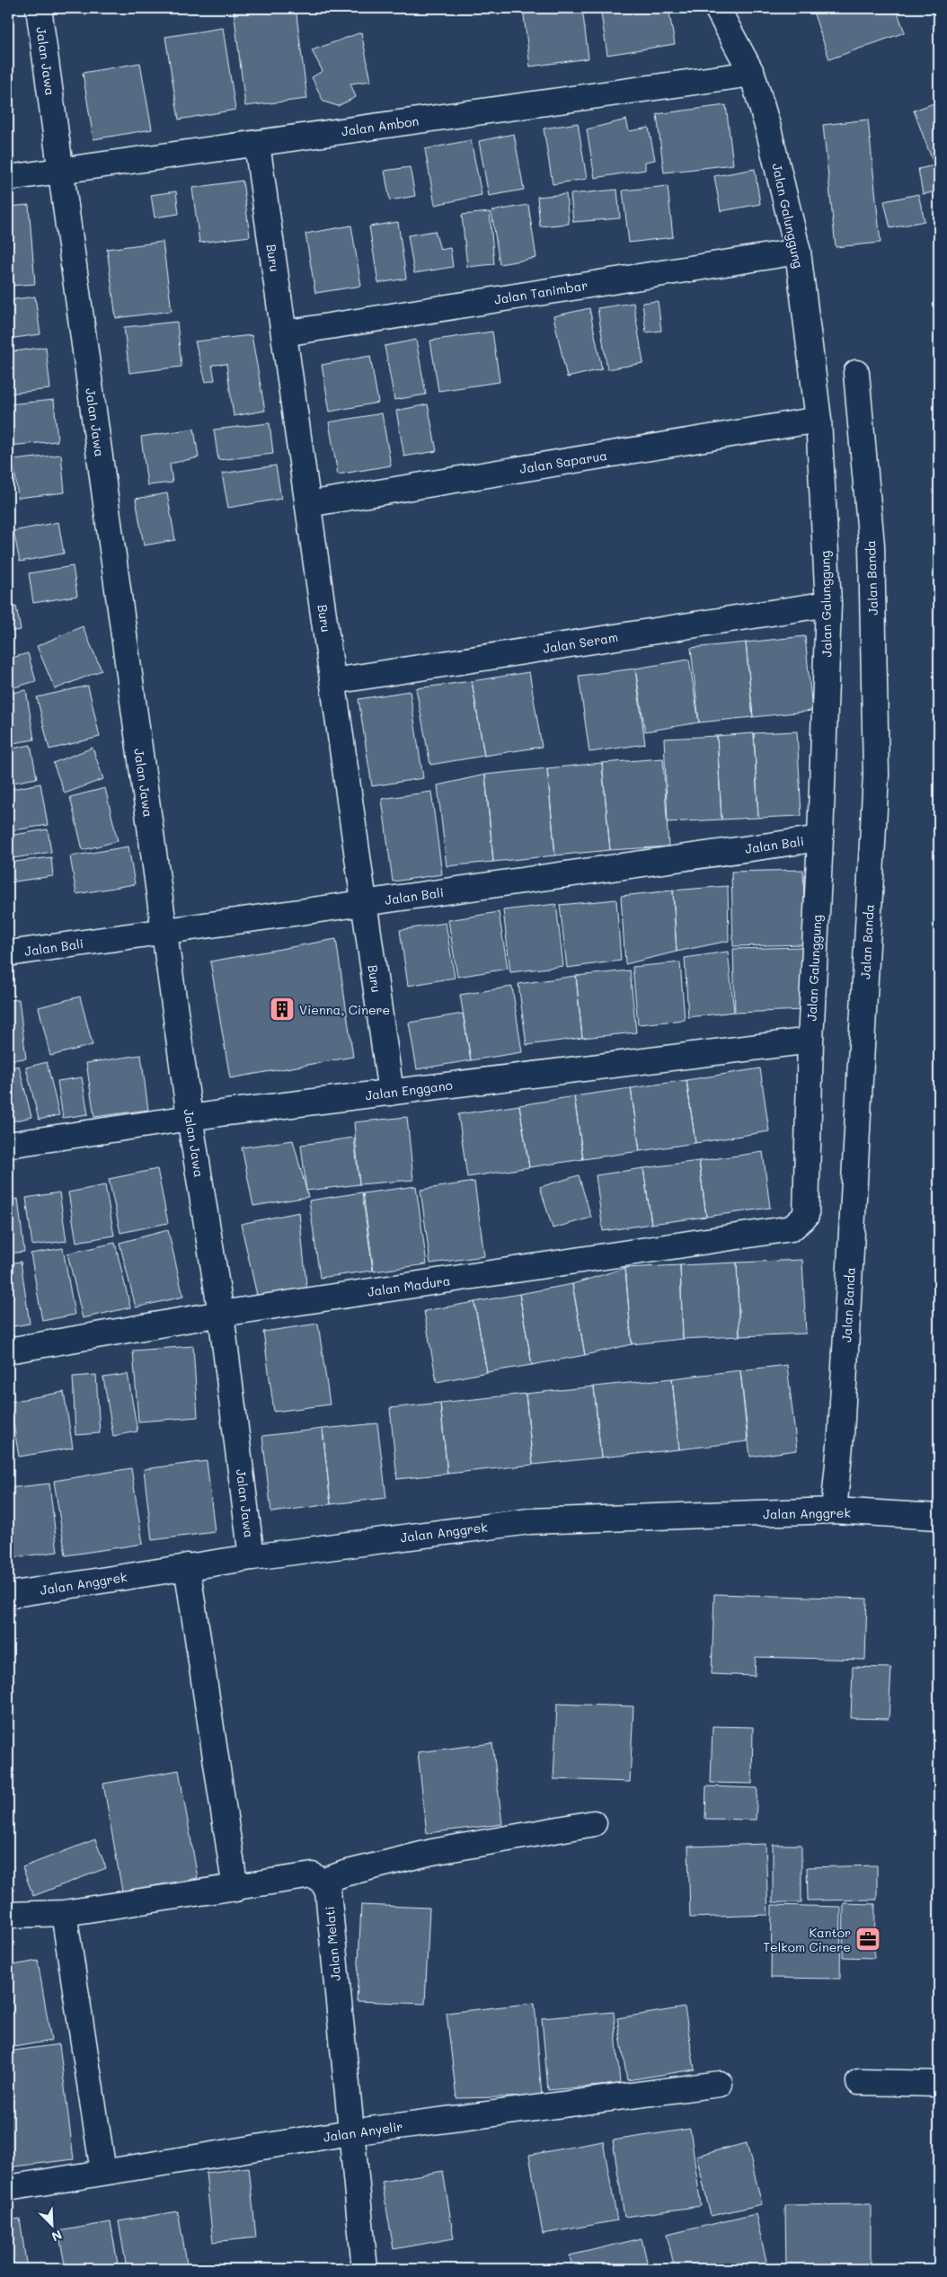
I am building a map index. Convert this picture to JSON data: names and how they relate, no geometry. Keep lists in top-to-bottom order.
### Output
{
  "streets": {
    "street": [
      "Jalan Jawa",
      "Jalan Ambon",
      "Jalan Galunggung",
      "Buru",
      "Jalan Tanimbar",
      "Jalan Saparua",
      "Jalan Banda",
      "Jalan Seram",
      "Jalan Bali",
      "Jalan Enggano",
      "Jalan Madura",
      "Jalan Anggrek",
      "Jalan Melati",
      "Jalan Anyelir"
    ]
  },
  "crossings": [
    ["Jalan Jawa", "Jalan Ambon"],
    ["Jalan Jawa", "Jalan Bali"],
    ["Jalan Jawa", "Jalan Enggano"],
    ["Jalan Jawa", "Jalan Madura"],
    ["Jalan Jawa", "Jalan Anggrek"],
    ["Jalan Ambon", "Jalan Galunggung"],
    ["Jalan Ambon", "Buru"],
    ["Jalan Galunggung", "Jalan Tanimbar"],
    ["Jalan Galunggung", "Jalan Saparua"],
    ["Jalan Galunggung", "Jalan Seram"],
    ["Jalan Galunggung", "Jalan Bali"],
    ["Jalan Galunggung", "Jalan Enggano"],
    ["Jalan Galunggung", "Jalan Madura"],
    ["Buru", "Jalan Tanimbar"],
    ["Buru", "Jalan Saparua"],
    ["Buru", "Jalan Seram"],
    ["Buru", "Jalan Bali"],
    ["Buru", "Jalan Enggano"],
    ["Jalan Banda", "Jalan Anggrek"],
    ["Jalan Melati", "Jalan Anyelir"]
  ],
  "places": {
    "building": ["Vienna, Cinere"],
    "office": ["Kantor Telkom Cinere"]
  },
  "north": "bottom right"
}
